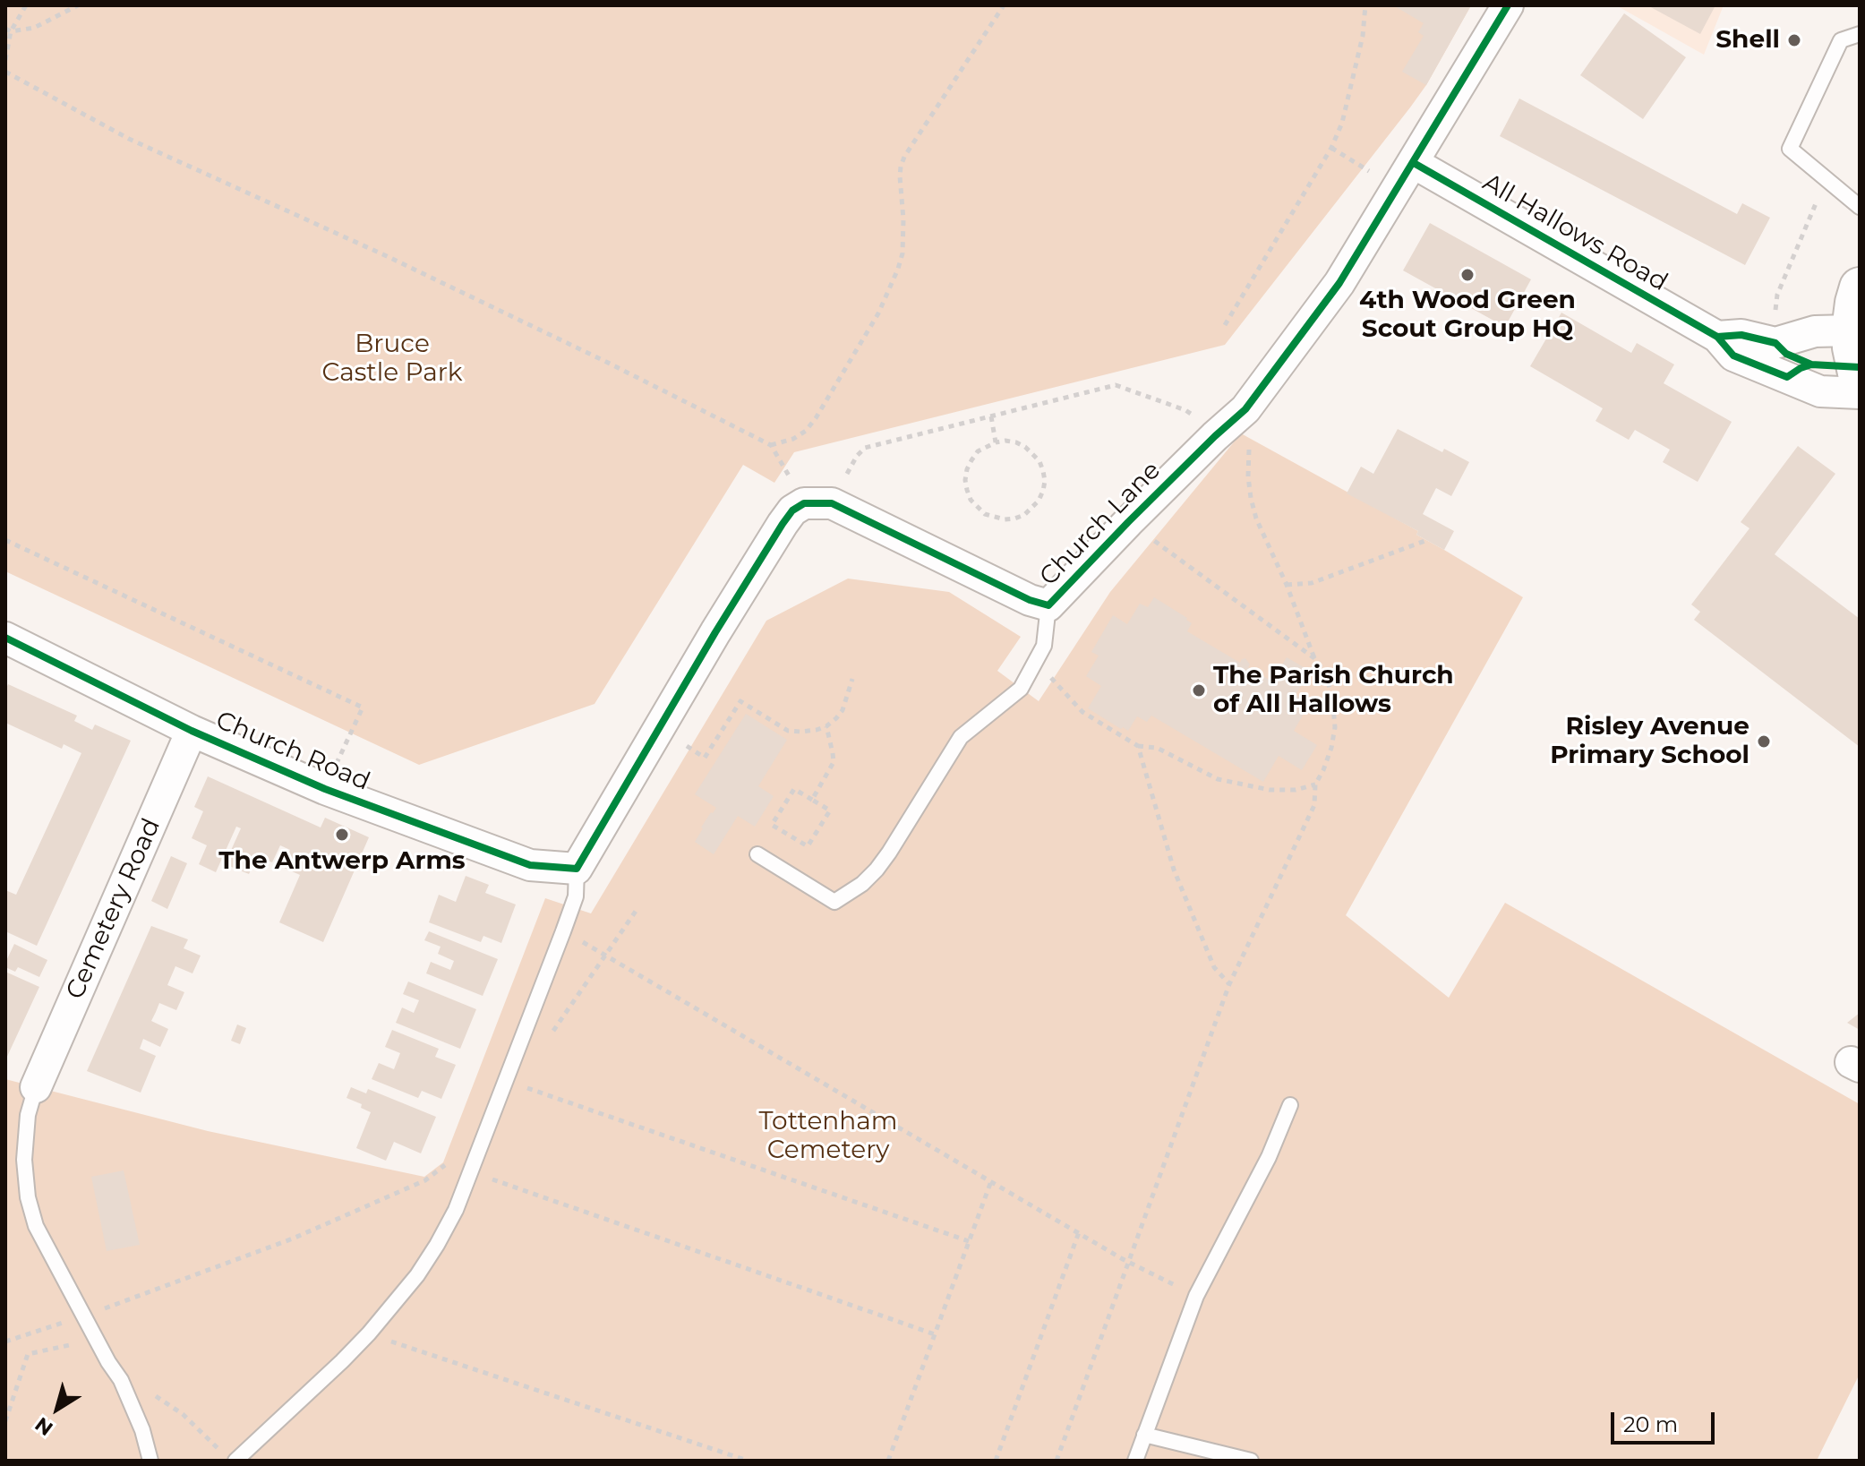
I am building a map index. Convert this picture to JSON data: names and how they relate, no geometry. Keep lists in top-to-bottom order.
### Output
{
  "streets": {
    "street": [
      "All Hallows Road",
      "Church Lane",
      "Church Road",
      "Cemetery Road"
    ]
  },
  "crossings": [
    ["All Hallows Road", "Church Lane"],
    ["Church Road", "Cemetery Road"]
  ],
  "parks": ["Bruce Castle Park", "Tottenham Cemetery"],
  "places": [
    "Shell",
    "4th Wood Green Scout Group HQ",
    "The Parish Church of All Hallows",
    "Risley Avenue Primary School",
    "The Antwerp Arms"
  ],
  "scale_bar": "20 m",
  "north": "bottom left"
}
